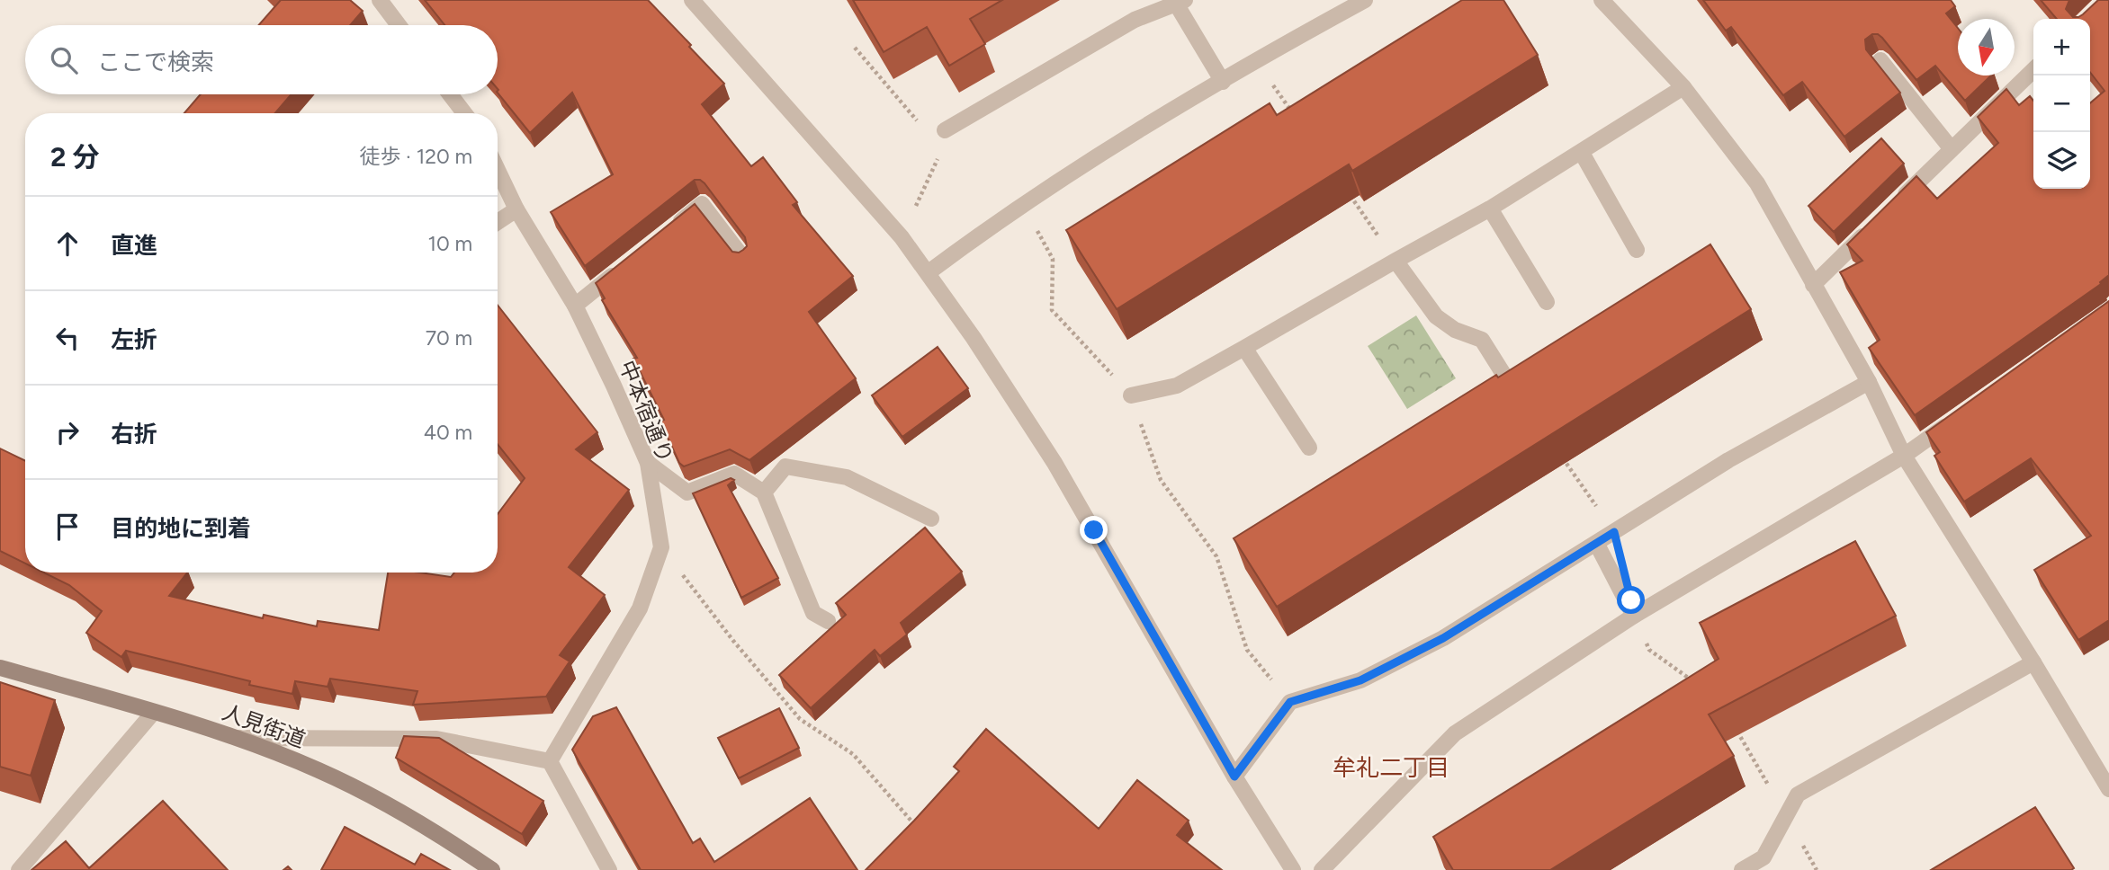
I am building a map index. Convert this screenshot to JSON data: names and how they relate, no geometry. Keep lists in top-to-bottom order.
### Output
{
  "streets": {
    "main road": ["人見街道"],
    "street": ["中本宿通り"]
  },
  "districts": ["牟礼二丁目"],
  "north": "bottom",
  "page": {
    "map_buttons": ["+", "−"],
    "search": "ここで検索",
    "heading": ["2 分", "徒歩 · 120 m"],
    "list": [
      ["直進", "10 m"],
      ["左折", "70 m"],
      ["右折", "40 m"],
      "目的地に到着"
    ]
  }
}
